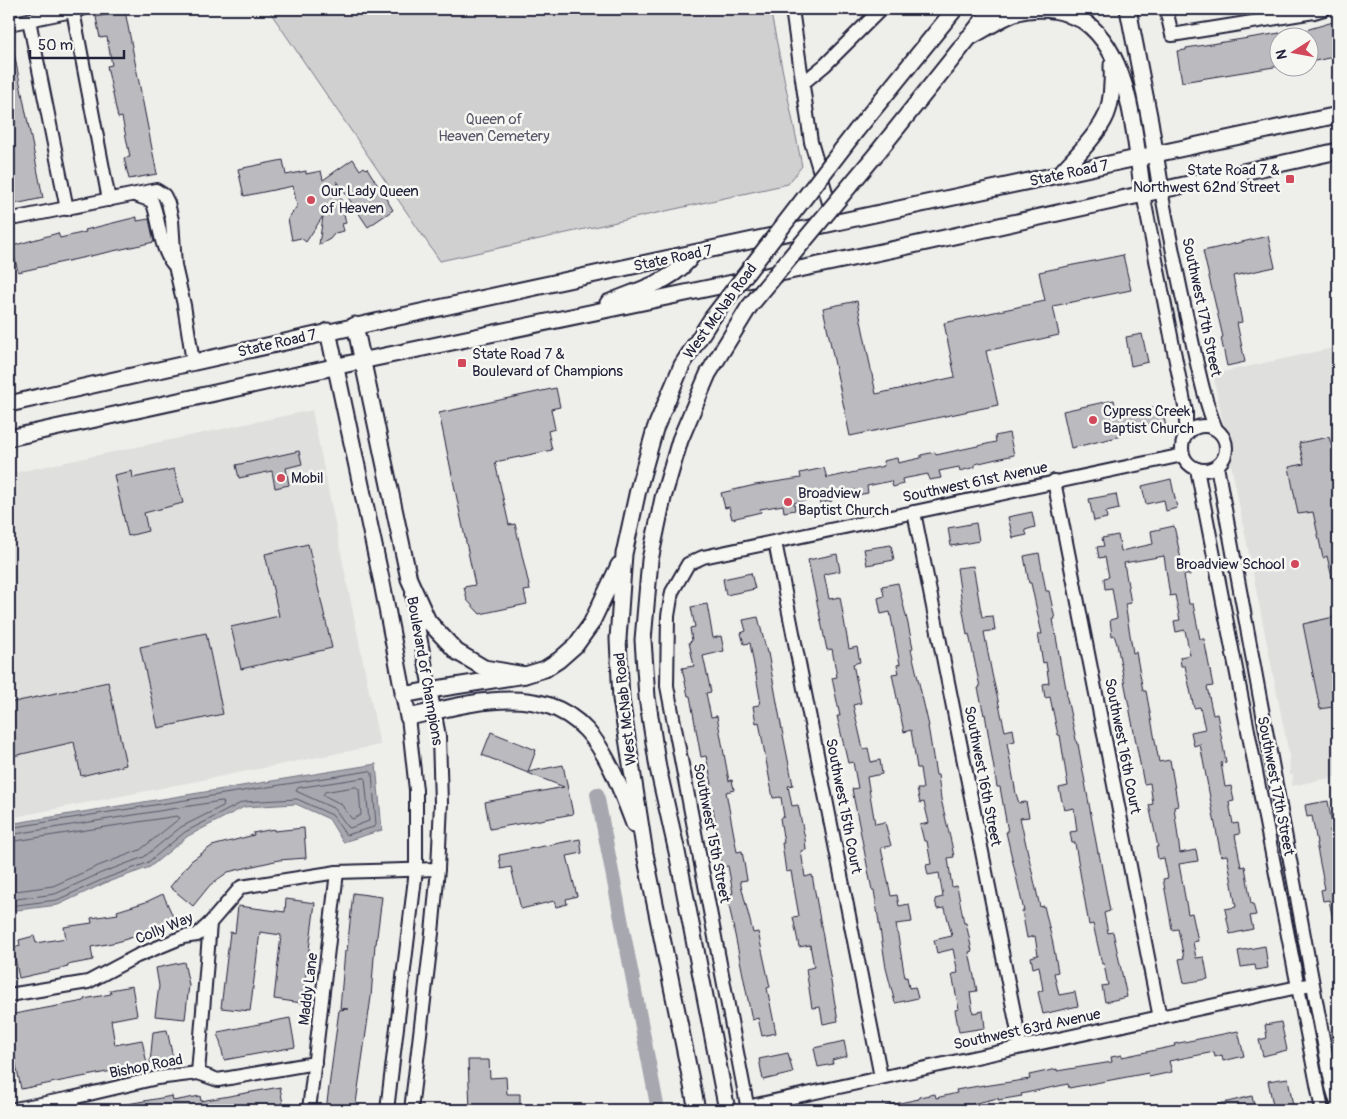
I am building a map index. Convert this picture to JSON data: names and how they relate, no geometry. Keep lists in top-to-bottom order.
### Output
{
  "streets": {
    "main road": ["State Road 7", "West McNab Road", "Boulevard of Champions"],
    "street": [
      "Southwest 17th Street",
      "Southwest 61st Avenue",
      "Southwest 16th Court",
      "Southwest 16th Street",
      "Southwest 15th Court",
      "Southwest 15th Street",
      "Colly Way",
      "Maddy Lane",
      "Southwest 63rd Avenue",
      "Bishop Road"
    ]
  },
  "crossings": [
    ["State Road 7", "Boulevard of Champions"],
    ["Southwest 17th Street", "Southwest 61st Avenue"],
    ["Southwest 17th Street", "Southwest 63rd Avenue"],
    ["Southwest 61st Avenue", "Southwest 16th Court"],
    ["Southwest 61st Avenue", "Southwest 16th Street"],
    ["Southwest 61st Avenue", "Southwest 15th Court"],
    ["Southwest 61st Avenue", "Southwest 15th Street"],
    ["Boulevard of Champions", "Colly Way"],
    ["Southwest 16th Court", "Southwest 63rd Avenue"],
    ["Southwest 16th Street", "Southwest 63rd Avenue"],
    ["Southwest 15th Court", "Southwest 63rd Avenue"],
    ["Southwest 15th Street", "Southwest 63rd Avenue"],
    ["Colly Way", "Maddy Lane"],
    ["Maddy Lane", "Bishop Road"]
  ],
  "parks": ["Queen of Heaven Cemetery"],
  "places": {
    "transit": ["State Road 7 & Northwest 62nd Street", "State Road 7 & Boulevard of Champions"],
    "other": [
      "Our Lady Queen of Heaven",
      "Cypress Creek Baptist Church",
      "Mobil",
      "Broadview Baptist Church",
      "Broadview School"
    ]
  },
  "scale_bar": "50 m",
  "north": "left"
}
